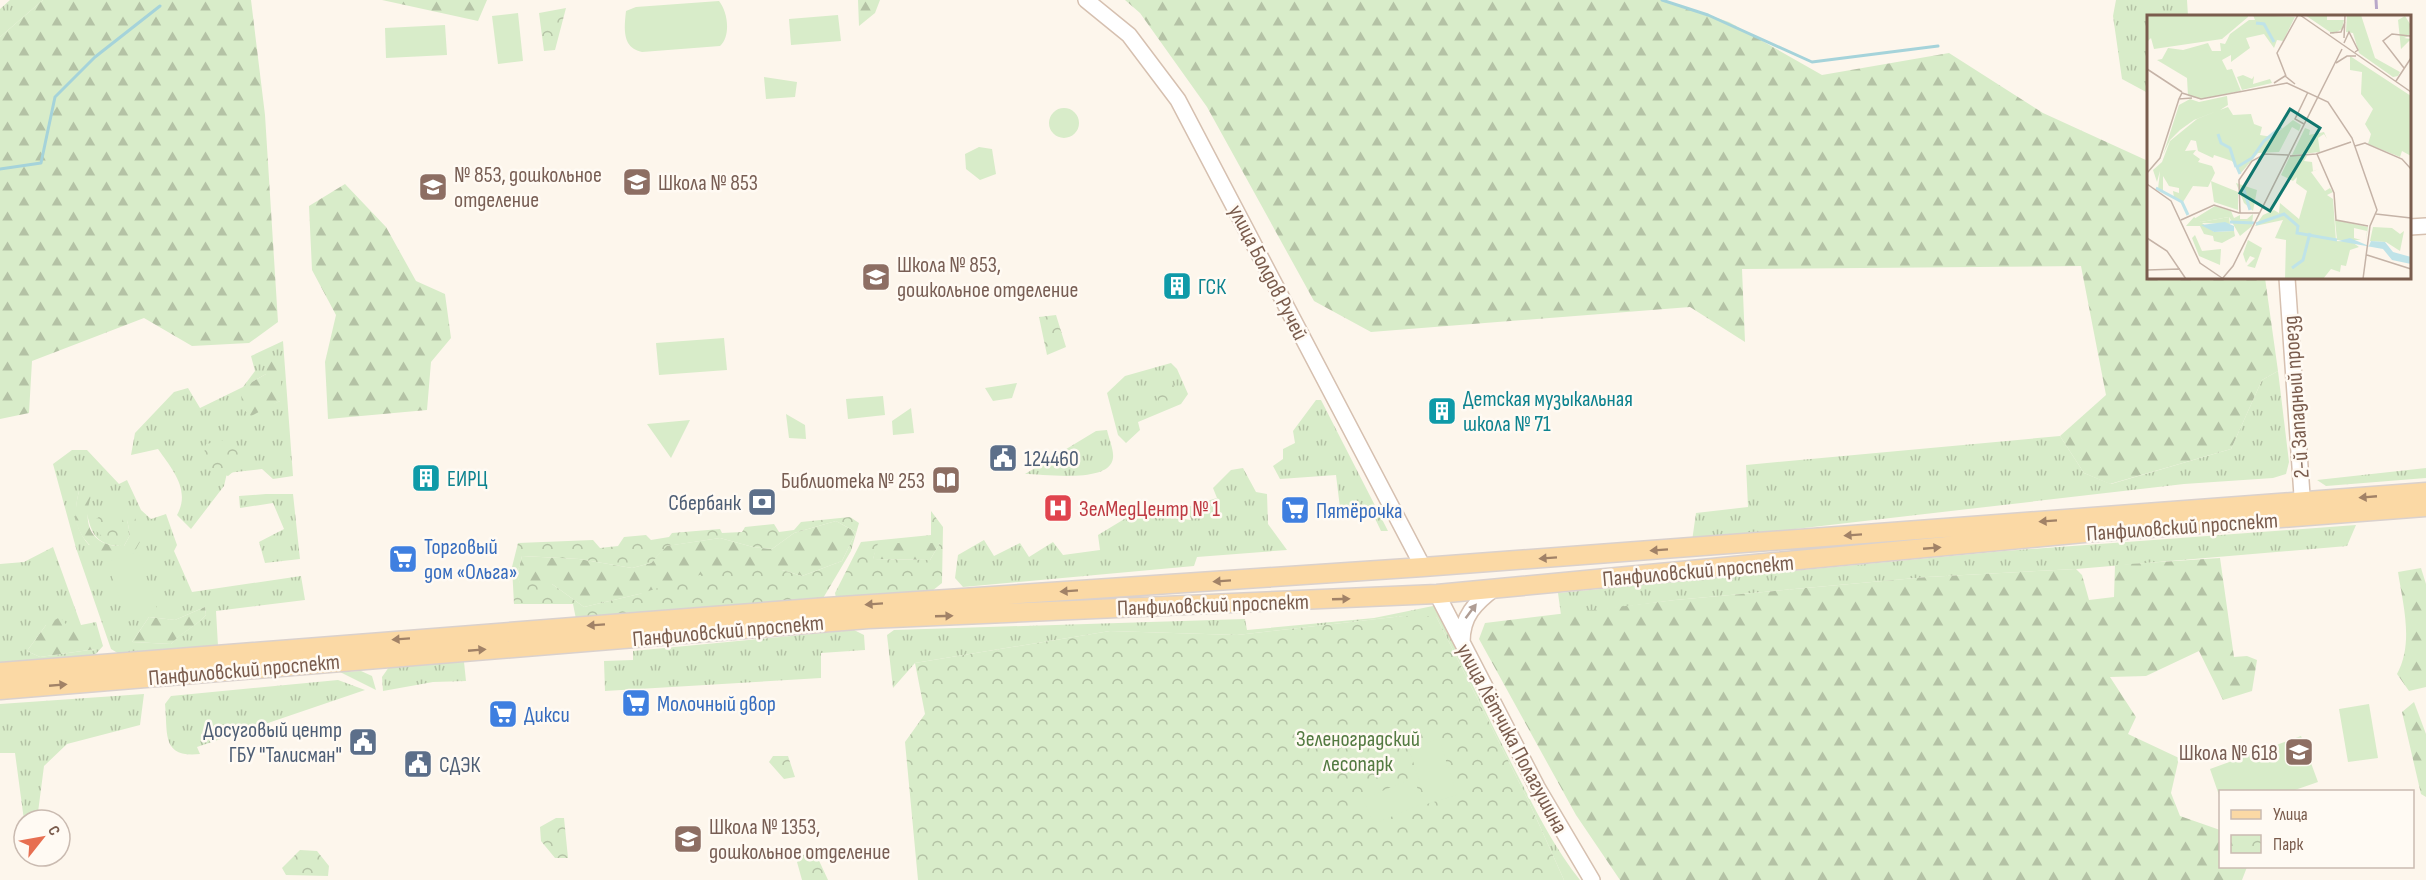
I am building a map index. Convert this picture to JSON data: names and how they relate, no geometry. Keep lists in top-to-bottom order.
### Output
{
  "streets": {
    "main road": ["Панфиловский проспект"],
    "street": ["улица Болдов Ручей", "2-й Западный проезд", "улица Лётчика Полагушина"]
  },
  "crossings": [
    ["улица Болдов Ручей", "Панфиловский проспект"],
    ["2-й Западный проезд", "Панфиловский проспект"],
    ["Панфиловский проспект", "улица Лётчика Полагушина"]
  ],
  "parks": ["Зеленоградский лесопарк"],
  "places": {
    "school or university": [
      "Школа № 853",
      "№ 853, дошкольное отделение",
      "Школа № 853, дошкольное отделение",
      "Школа № 618",
      "Школа № 1353, дошкольное отделение"
    ],
    "building": ["ГСК", "Детская музыкальная школа № 71", "ЕИРЦ"],
    "public building": ["124460", "Досуговый центр ГБУ \"Талисман\"", "СДЭК"],
    "library": ["Библиотека № 253"],
    "bank": ["Сбербанк"],
    "hospital": ["ЗелМедЦентр № 1"],
    "supermarket": [
      "Пятёрочка",
      "Торговый дом «Ольга»",
      "Молочный двор",
      "Дикси"
    ]
  },
  "legend": ["Улица", "Парк"],
  "north": "top right"
}
